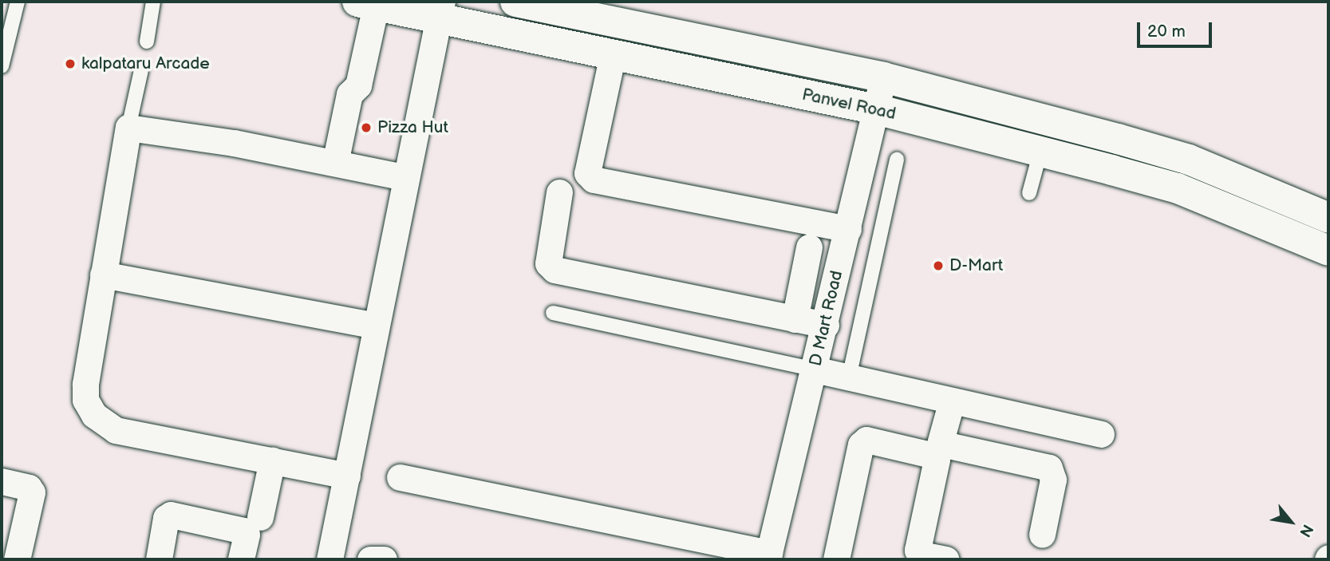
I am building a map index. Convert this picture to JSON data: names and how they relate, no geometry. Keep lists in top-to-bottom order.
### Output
{
  "streets": {
    "street": ["Panvel Road", "D Mart Road"]
  },
  "crossings": [
    ["Panvel Road", "D Mart Road"]
  ],
  "places": ["kalpataru Arcade", "Pizza Hut", "D-Mart"],
  "scale_bar": "20 m",
  "north": "bottom right"
}
